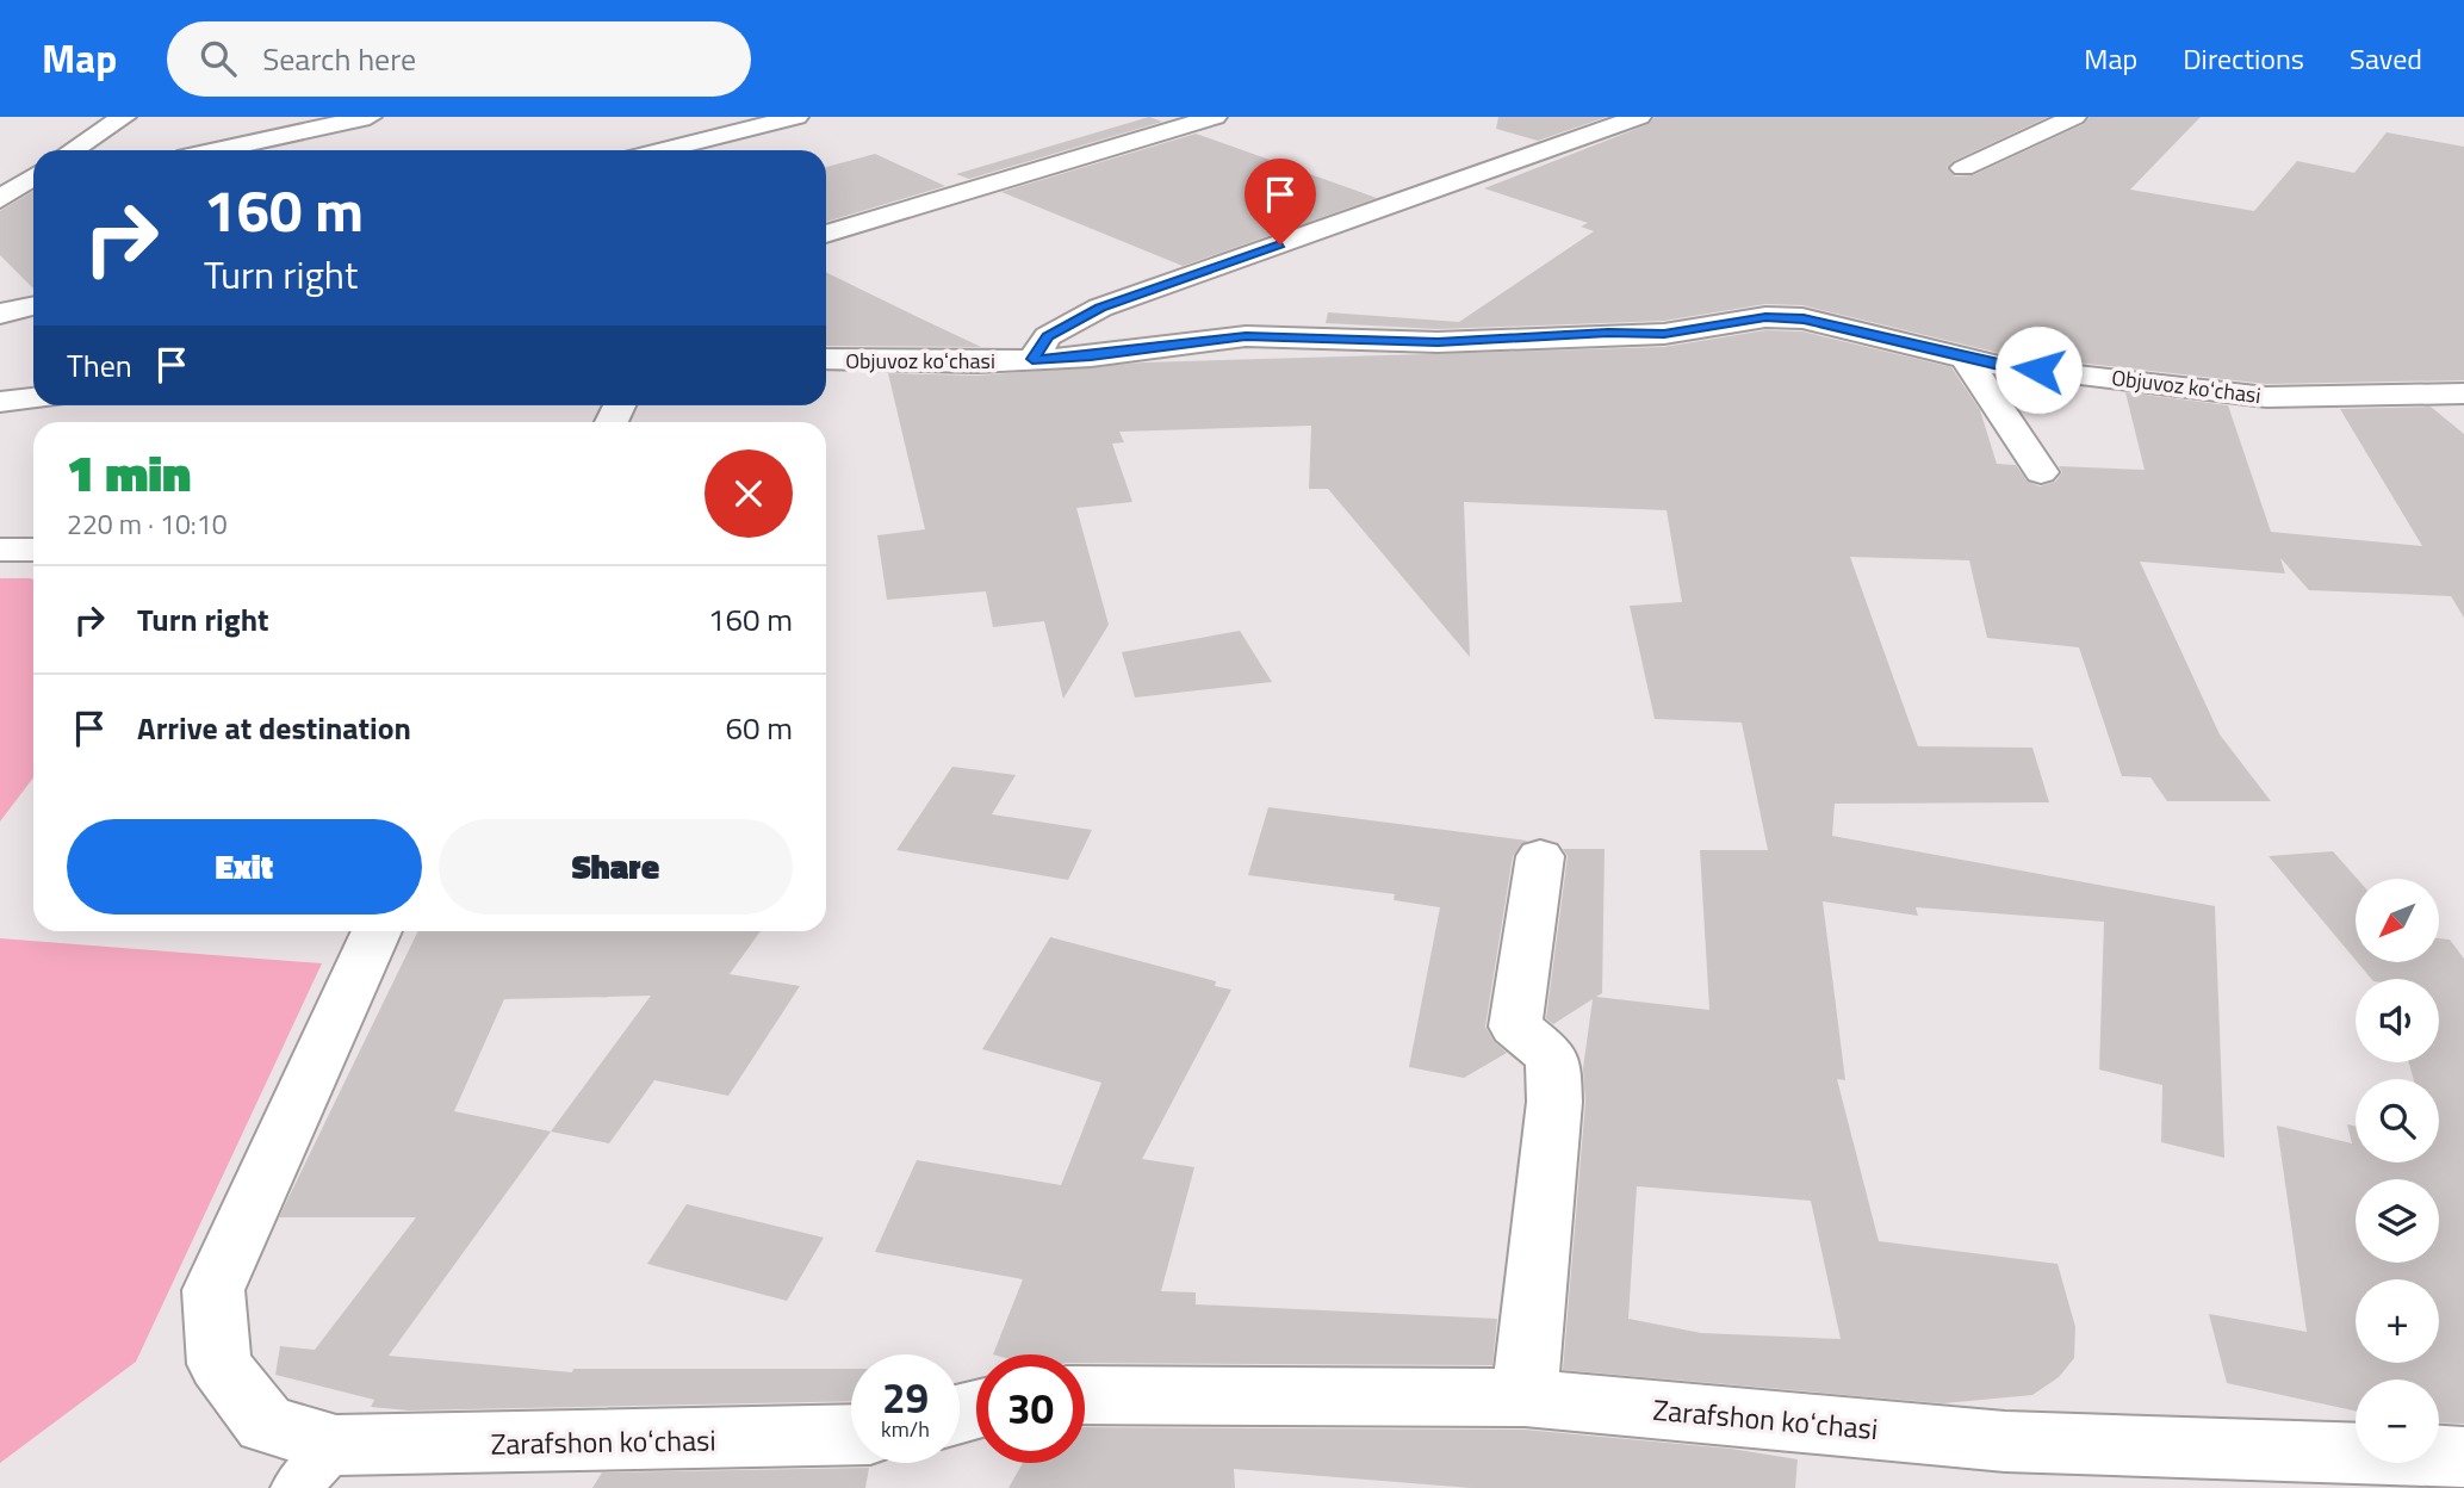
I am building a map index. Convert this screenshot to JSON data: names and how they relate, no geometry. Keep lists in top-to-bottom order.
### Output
{
  "streets": {
    "street": ["Objuvoz koʻchasi", "Zarafshon koʻchasi"]
  },
  "north": "bottom left",
  "page": {
    "header": "Map",
    "search": "Search here",
    "nav": ["Map", "Directions", "Saved"],
    "turn": ["160 m", "Turn right"],
    "then": "Then",
    "heading": ["1 min", "220 m · 10:10"],
    "list": [
      {
        "name": "Turn right",
        "value": "160 m"
      },
      {
        "name": "Arrive at destination",
        "value": "60 m"
      }
    ],
    "buttons": ["Exit", "Share"],
    "map_buttons": ["+", "−"],
    "speed": "29 km/h",
    "limit": "30"
  }
}
